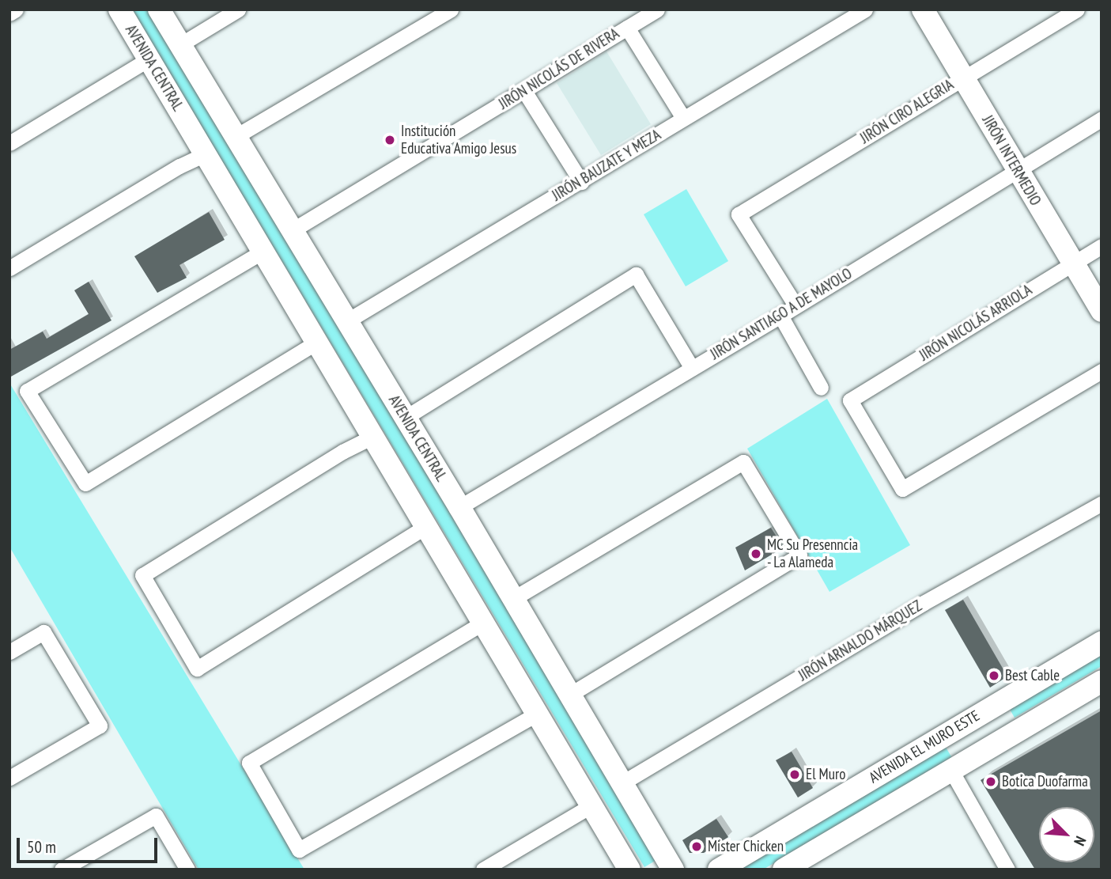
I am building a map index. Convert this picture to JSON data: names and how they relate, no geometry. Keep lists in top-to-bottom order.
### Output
{
  "streets": {
    "main road": ["AVENIDA CENTRAL", "JIRÓN INTERMEDIO", "AVENIDA EL MURO ESTE"],
    "street": [
      "JIRÓN NICOLÁS DE RIVERA",
      "JIRÓN CIRO ALEGRIA",
      "JIRÓN BAUZATE Y MEZA",
      "JIRÓN SANTIAGO A DE MAYOLO",
      "JIRÓN NICOLÁS ARRIOLA",
      "JIRÓN ARNALDO MÁRQUEZ"
    ]
  },
  "crossings": [
    ["AVENIDA CENTRAL", "JIRÓN NICOLÁS DE RIVERA"],
    ["AVENIDA CENTRAL", "JIRÓN BAUZATE Y MEZA"],
    ["AVENIDA CENTRAL", "JIRÓN SANTIAGO A DE MAYOLO"],
    ["AVENIDA CENTRAL", "JIRÓN ARNALDO MÁRQUEZ"],
    ["JIRÓN CIRO ALEGRIA", "JIRÓN INTERMEDIO"],
    ["JIRÓN CIRO ALEGRIA", "JIRÓN SANTIAGO A DE MAYOLO"],
    ["JIRÓN INTERMEDIO", "JIRÓN SANTIAGO A DE MAYOLO"],
    ["JIRÓN INTERMEDIO", "JIRÓN NICOLÁS ARRIOLA"]
  ],
  "places": [
    "Institución Educativa Amigo Jesus",
    "MC Su Presenncia - La Alameda",
    "Best Cable",
    "El Muro",
    "Botica Duofarma",
    "Mister Chicken"
  ],
  "scale_bar": "50 m",
  "north": "bottom right"
}
